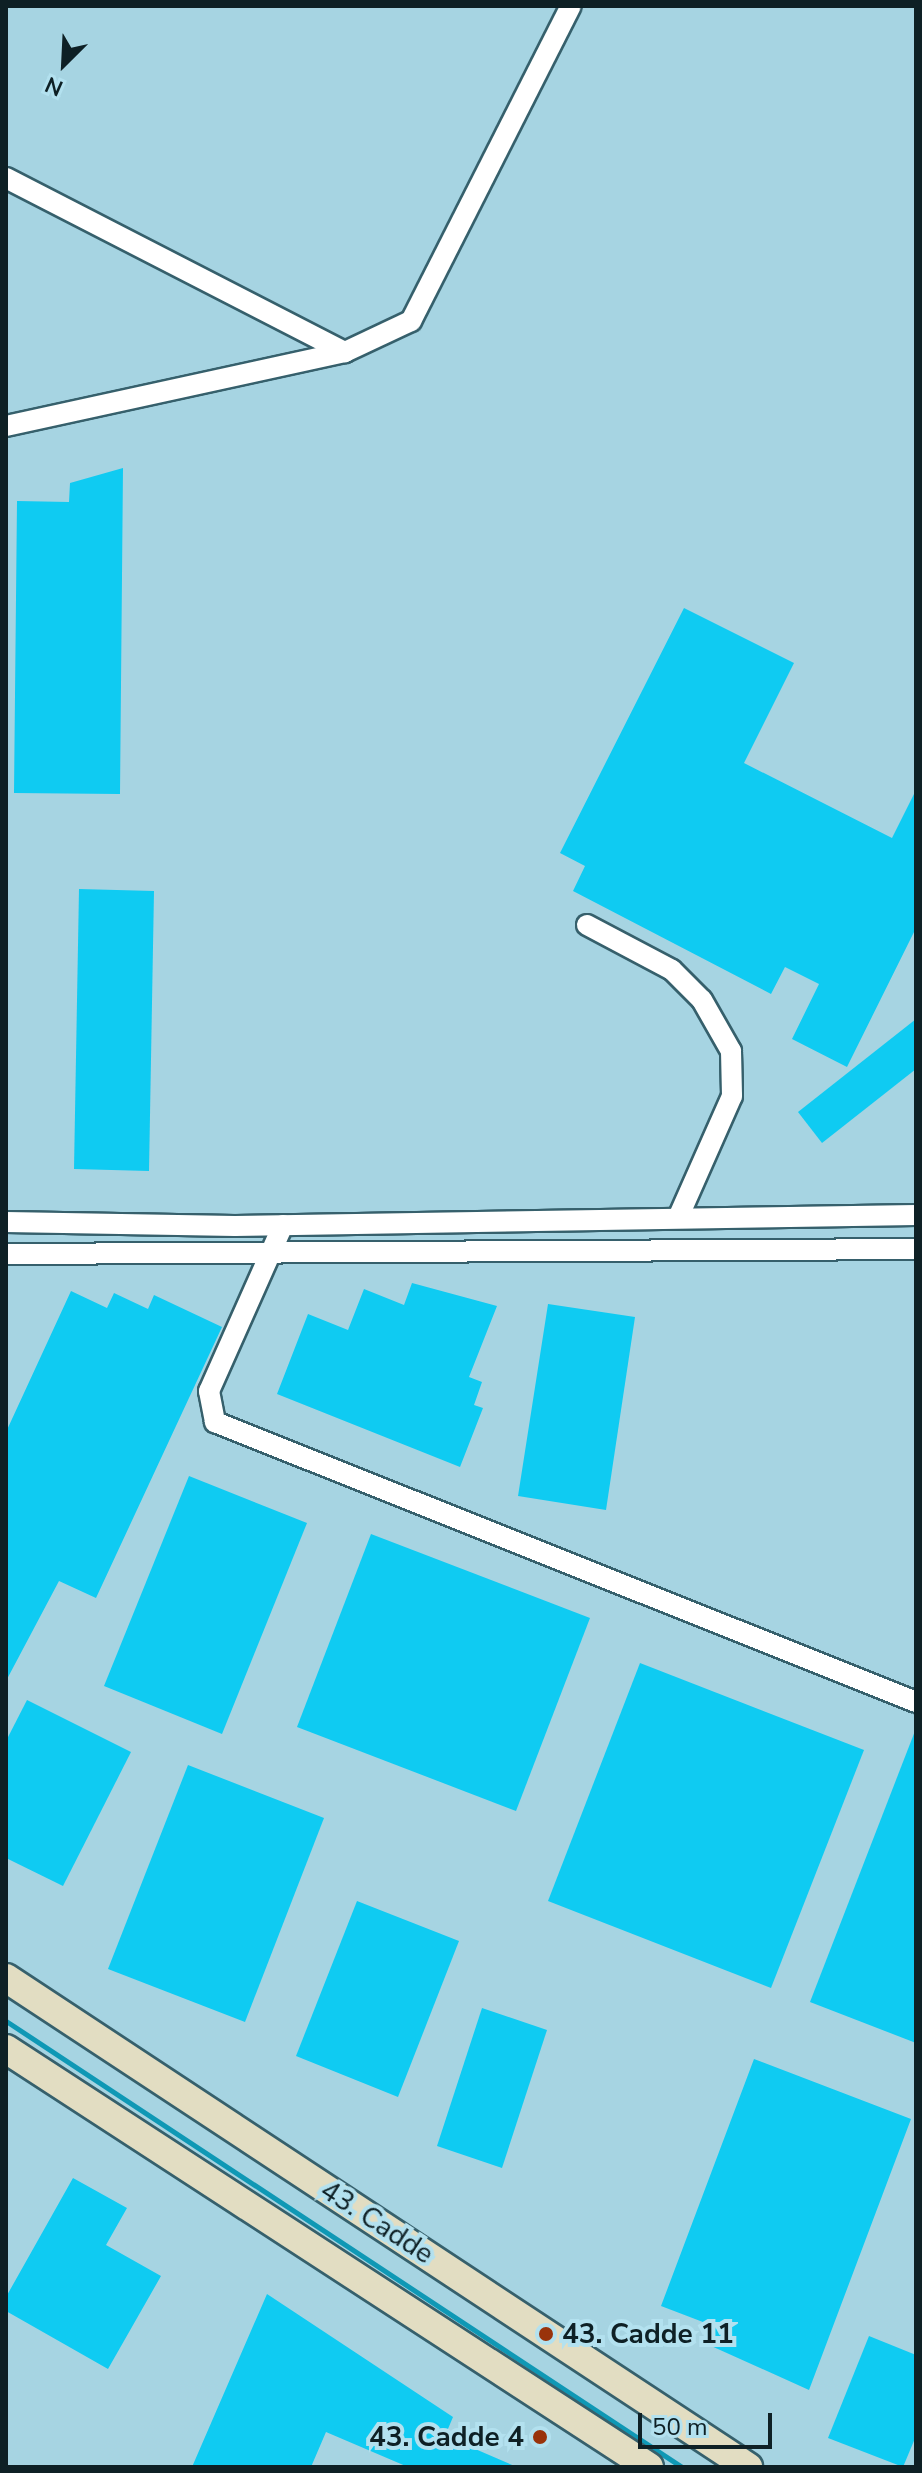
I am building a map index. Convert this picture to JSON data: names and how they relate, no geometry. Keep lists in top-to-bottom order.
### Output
{
  "streets": {
    "main road": ["43. Cadde"]
  },
  "places": ["43. Cadde 11", "43. Cadde 4"],
  "scale_bar": "50 m",
  "north": "bottom left"
}
